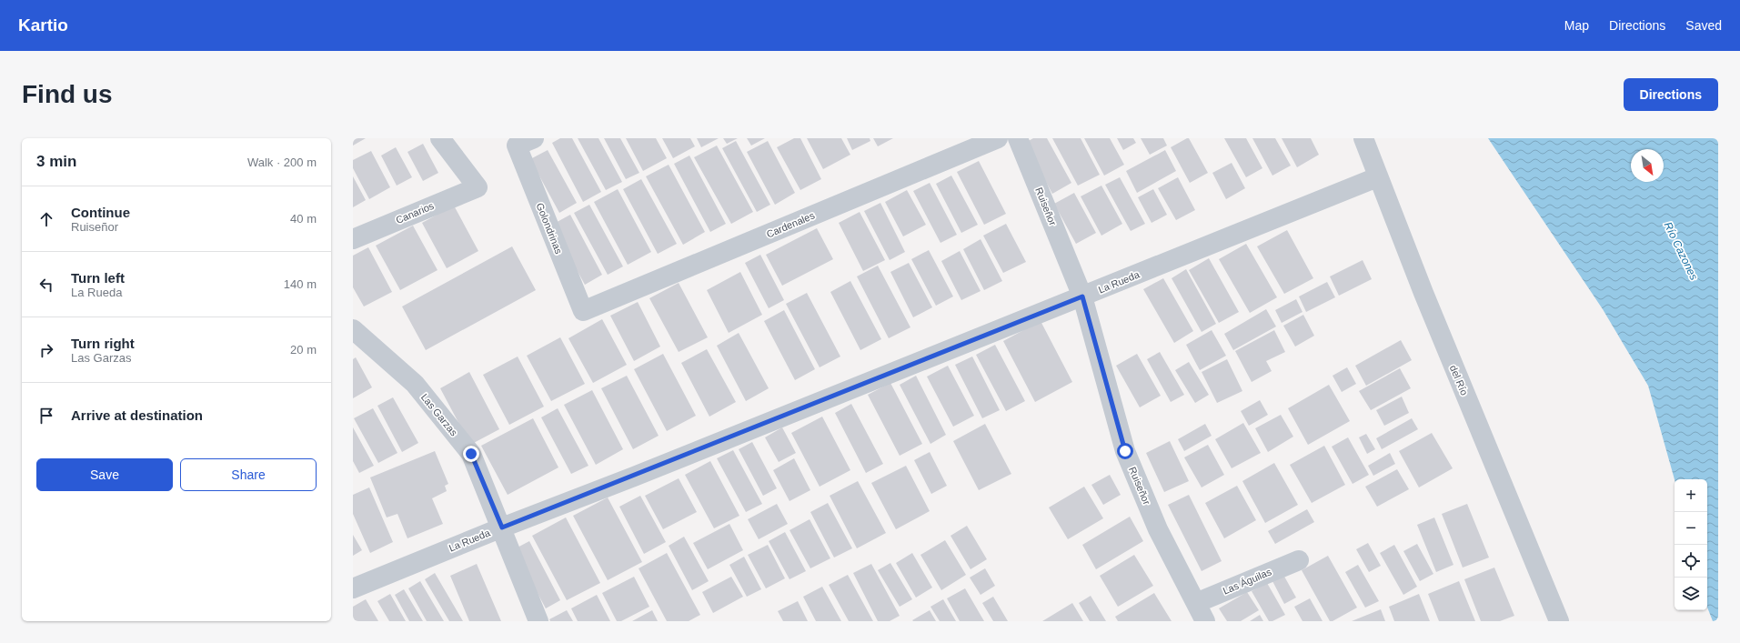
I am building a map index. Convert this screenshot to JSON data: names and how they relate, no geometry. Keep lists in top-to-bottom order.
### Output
{
  "streets": {
    "street": [
      "Ruiseñor",
      "Canarios",
      "Cardenales",
      "Golondrinas",
      "La Rueda",
      "del Río",
      "Las Garzas",
      "Las Águilas"
    ]
  },
  "crossings": [
    ["Ruiseñor", "La Rueda"],
    ["Ruiseñor", "Las Águilas"],
    ["Cardenales", "Golondrinas"],
    ["La Rueda", "del Río"],
    ["La Rueda", "Las Garzas"]
  ],
  "water": ["Río Cazones"],
  "north": "bottom right",
  "page": {
    "header": "Kartio",
    "nav": ["Map", "Directions", "Saved"],
    "buttons": [
      "Directions",
      ["Save", "Share"]
    ],
    "title": "Find us",
    "heading": ["3 min", "Walk · 200 m"],
    "list": [
      ["Continue", "Ruiseñor", "40 m"],
      ["Turn left", "La Rueda", "140 m"],
      ["Turn right", "Las Garzas", "20 m"],
      "Arrive at destination"
    ],
    "map_buttons": ["+", "−"]
  }
}
